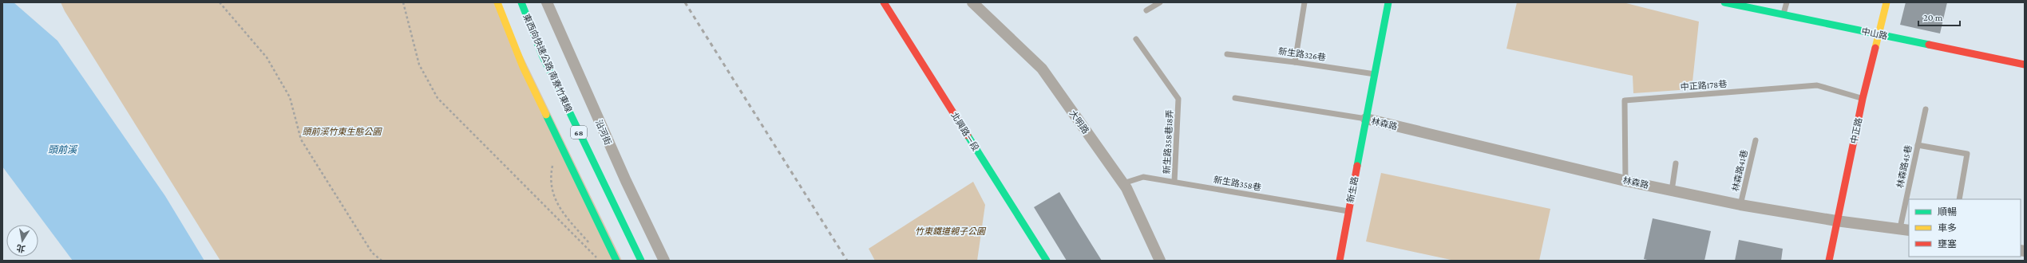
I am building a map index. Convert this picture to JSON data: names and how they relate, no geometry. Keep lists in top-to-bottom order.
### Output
{
  "streets": {
    "main road": [
      "中山路",
      "東西向快速公路 南寮竹東線",
      "中正路",
      "北興路ㄧ段",
      "68",
      "新生路"
    ],
    "street": ["大明路", "林森路", "沿河街"],
    "lane": [
      "新生路326巷",
      "中正路178巷",
      "新生路358巷18弄",
      "林森路45巷",
      "林森路41巷",
      "新生路358巷"
    ]
  },
  "crossings": [
    ["中山路", "中正路"],
    ["新生路326巷", "新生路"],
    ["中正路178巷", "林森路"],
    ["中正路178巷", "中正路"],
    ["大明路", "新生路358巷"],
    ["林森路", "中正路"],
    ["林森路", "林森路45巷"],
    ["林森路", "林森路41巷"],
    ["林森路", "新生路"],
    ["新生路358巷18弄", "新生路358巷"],
    ["新生路358巷", "新生路"]
  ],
  "water": ["頭前溪"],
  "parks": ["頭前溪竹東生態公園", "竹東鐵道親子公園"],
  "legend": ["順暢", "車多", "壅塞"],
  "scale_bar": "20 m",
  "north": "bottom"
}
